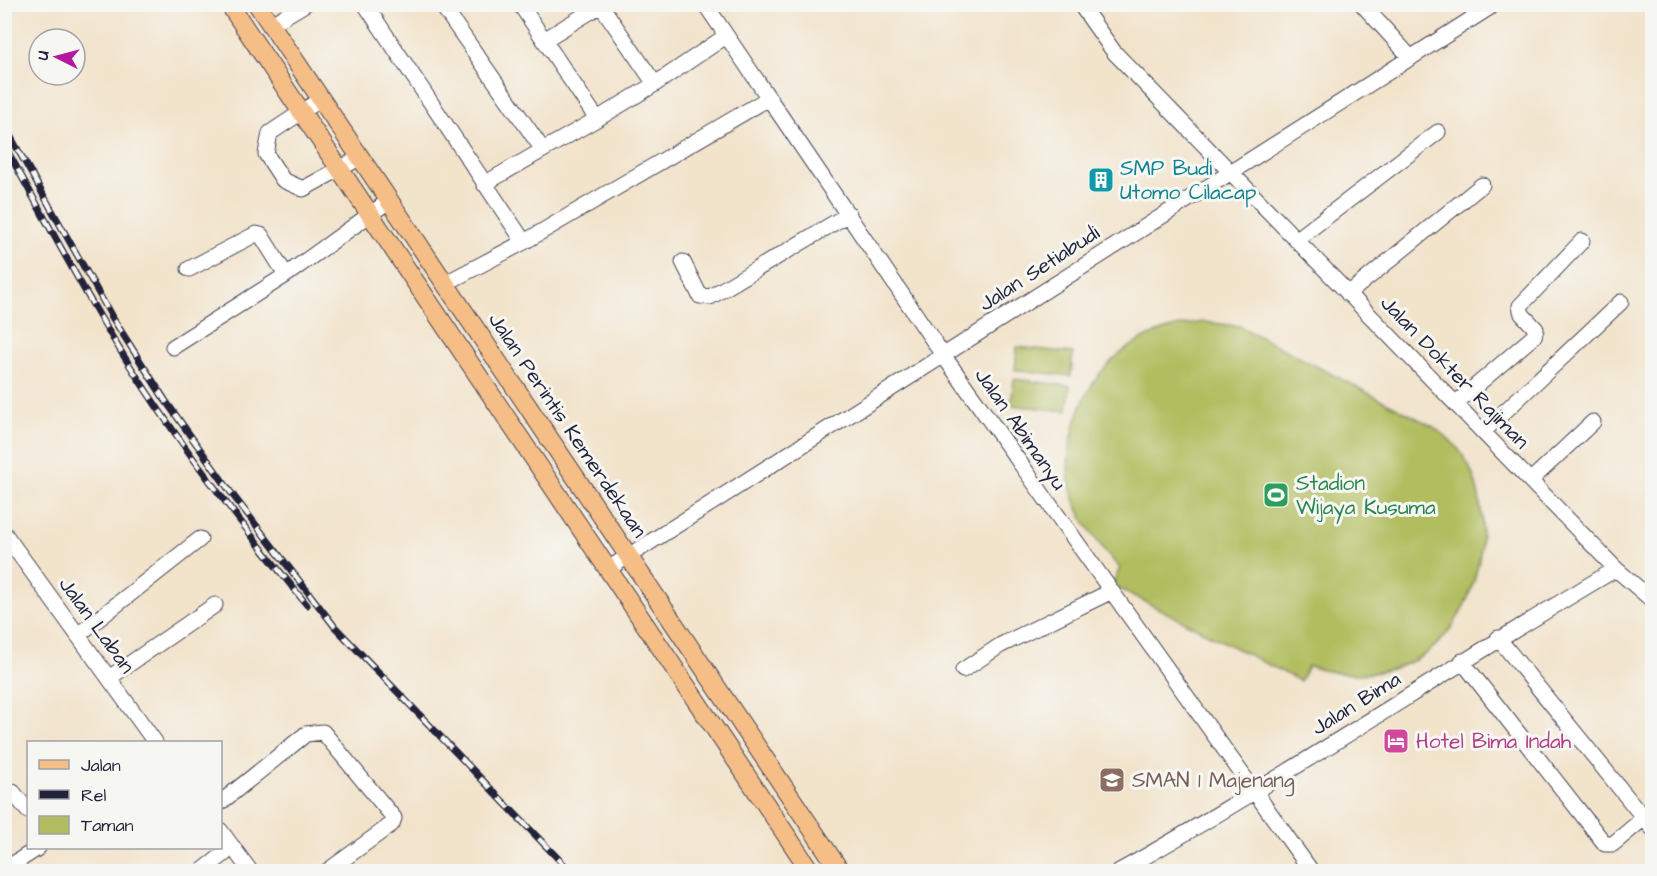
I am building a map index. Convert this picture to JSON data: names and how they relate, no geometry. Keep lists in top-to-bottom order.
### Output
{
  "streets": {
    "main road": ["Jalan Perintis Kemerdekaan"],
    "street": [
      "Jalan Setiabudi",
      "Jalan Dokter Rajiman",
      "Jalan Abimanyu",
      "Jalan Laban",
      "Jalan Bima"
    ]
  },
  "crossings": [
    ["Jalan Setiabudi", "Jalan Dokter Rajiman"],
    ["Jalan Setiabudi", "Jalan Perintis Kemerdekaan"],
    ["Jalan Setiabudi", "Jalan Abimanyu"],
    ["Jalan Dokter Rajiman", "Jalan Bima"],
    ["Jalan Abimanyu", "Jalan Bima"]
  ],
  "places": {
    "building": ["SMP Budi Utomo Cilacap"],
    "sports": ["Stadion Wijaya Kusuma"],
    "hotel": ["Hotel Bima Indah"],
    "school or university": ["SMAN 1 Majenang"]
  },
  "legend": ["Jalan", "Rel", "Taman"],
  "north": "left"
}
